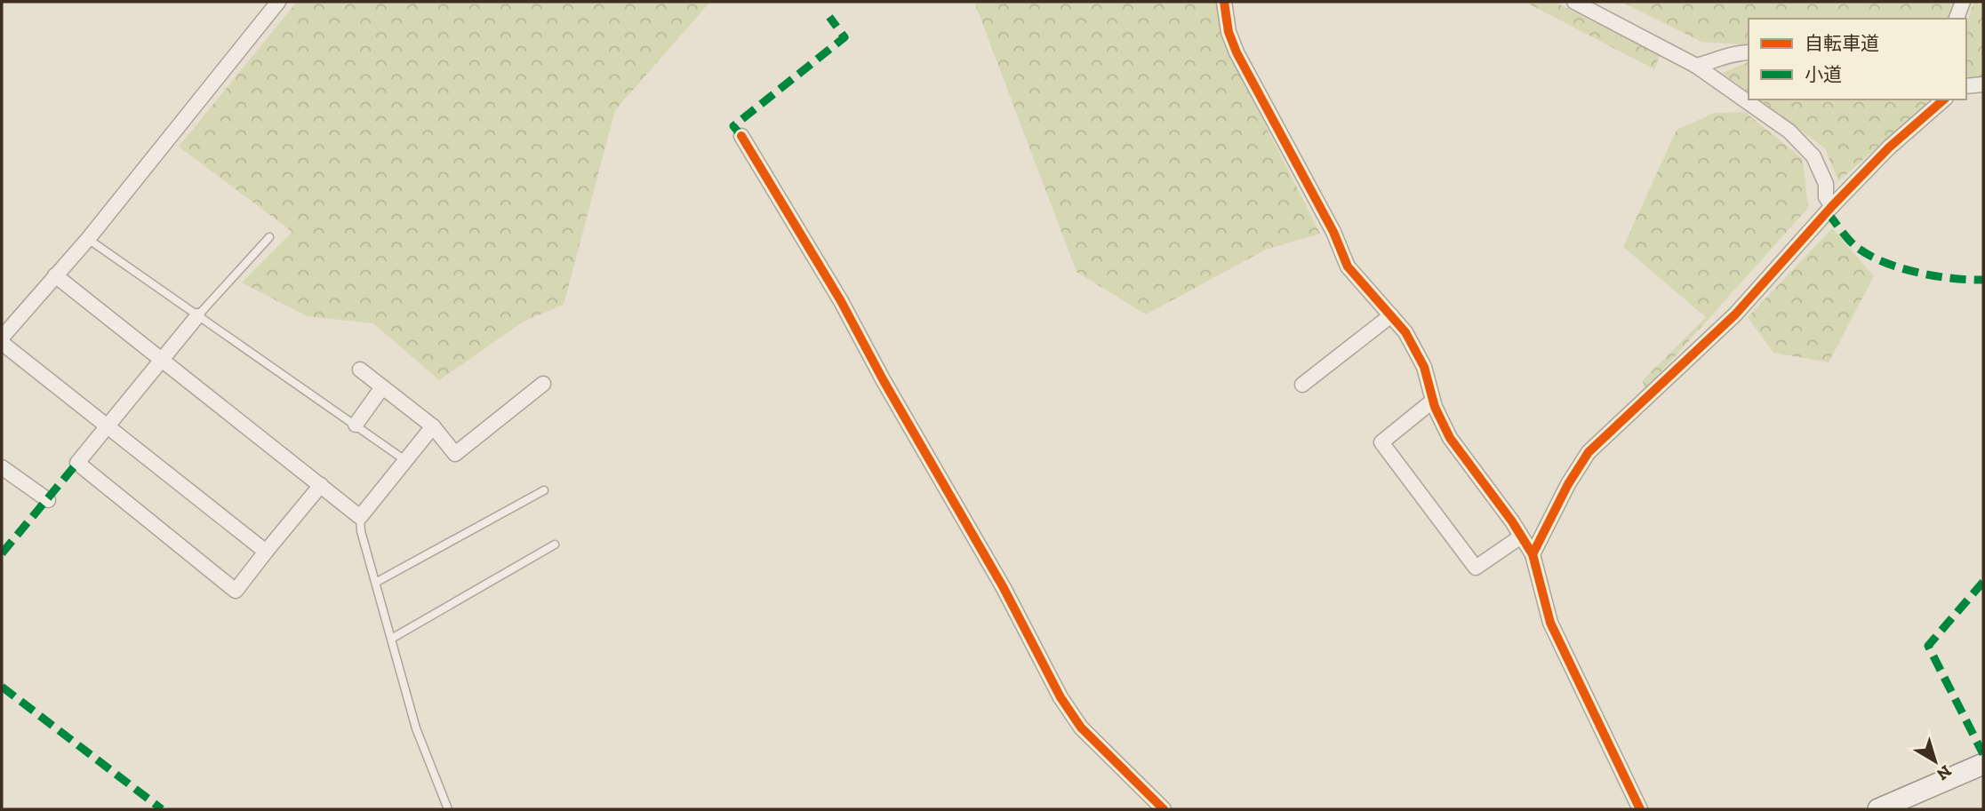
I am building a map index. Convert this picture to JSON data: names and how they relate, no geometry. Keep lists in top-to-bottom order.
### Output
{
  "legend": ["自転車道", "小道"],
  "north": "bottom right"
}
